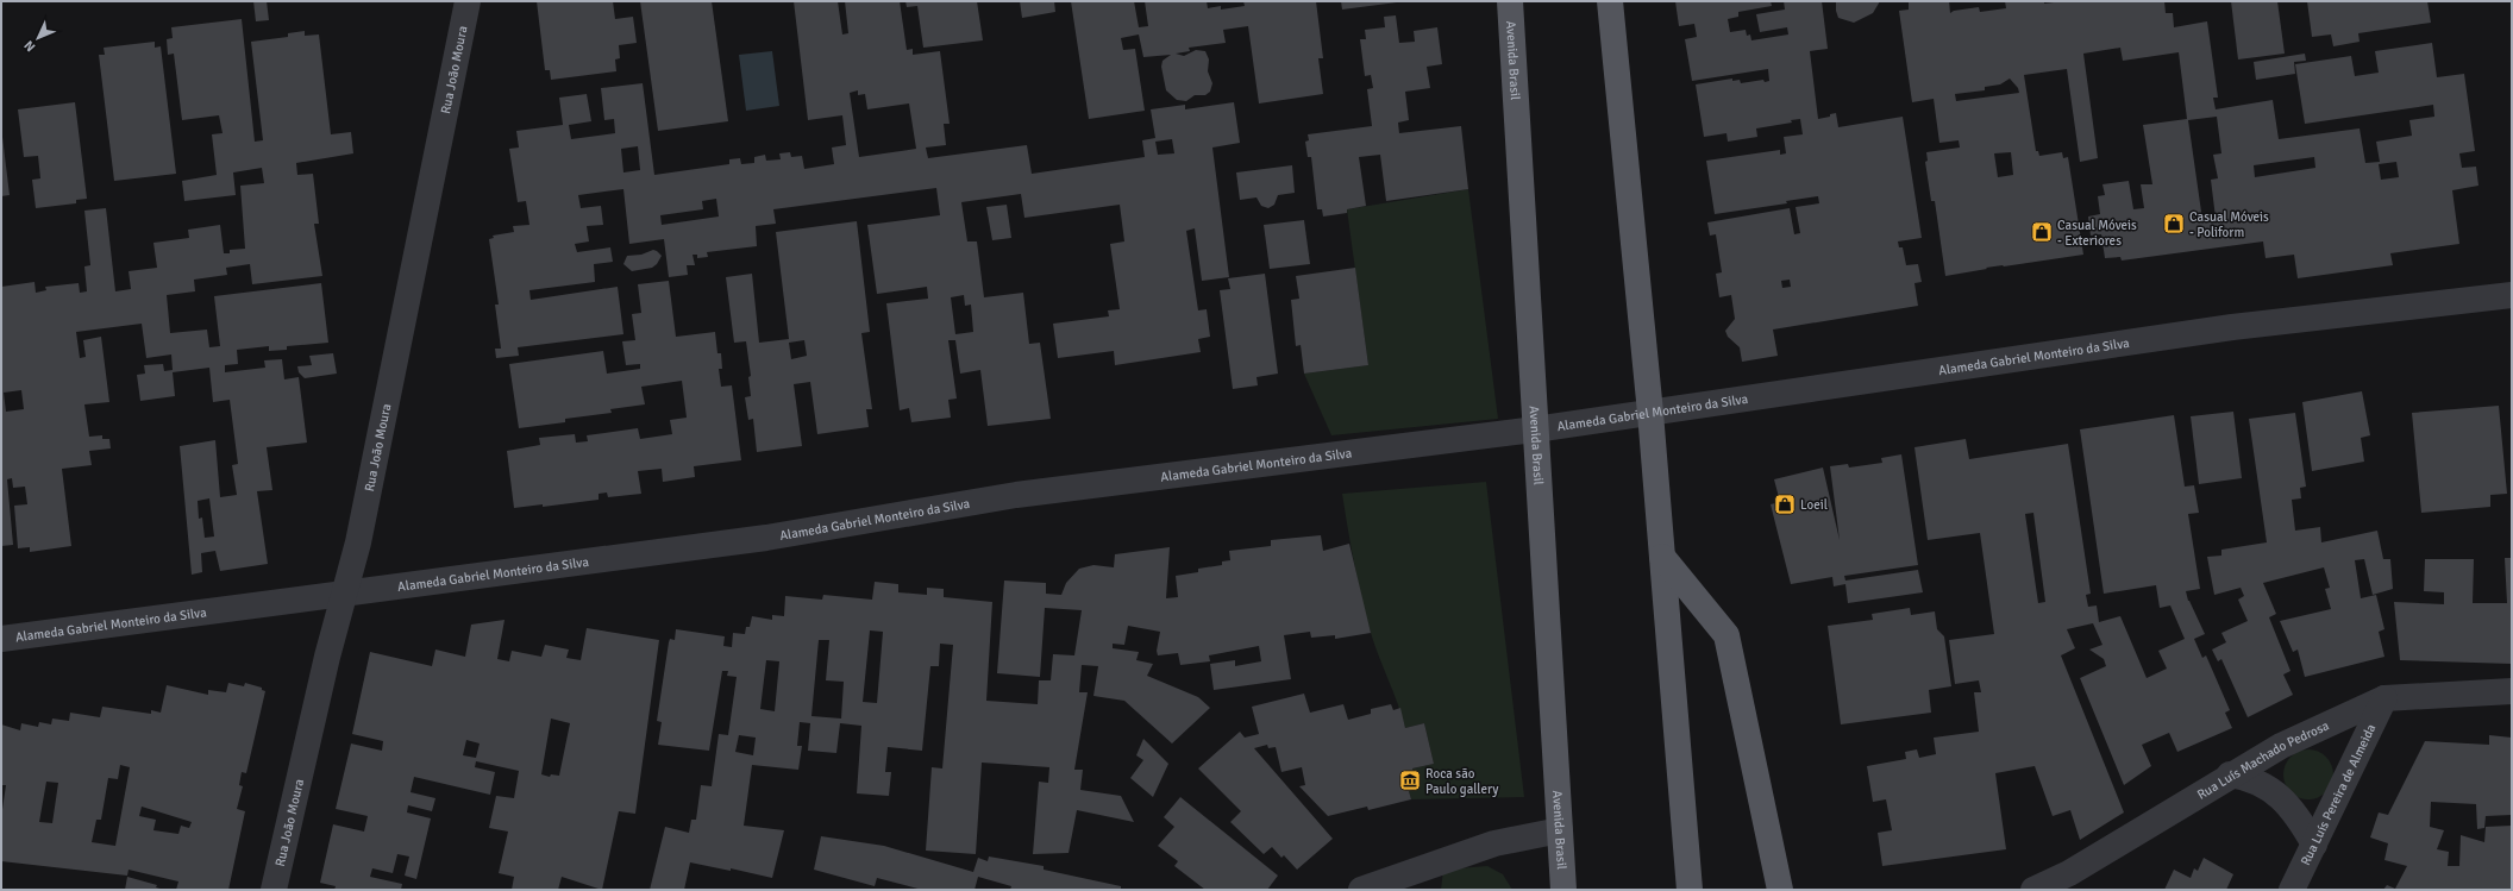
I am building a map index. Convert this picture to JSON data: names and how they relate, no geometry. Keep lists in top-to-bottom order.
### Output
{
  "streets": {
    "main road": ["Avenida Brasil"],
    "street": [
      "Rua João Moura",
      "Alameda Gabriel Monteiro da Silva",
      "Rua Luís Machado Pedrosa",
      "Rua Luís Pereira de Almeida"
    ]
  },
  "crossings": [
    ["Avenida Brasil", "Alameda Gabriel Monteiro da Silva"],
    ["Rua João Moura", "Alameda Gabriel Monteiro da Silva"],
    ["Rua Luís Machado Pedrosa", "Rua Luís Pereira de Almeida"]
  ],
  "places": {
    "shop": ["Casual Móveis - Poliform", "Casual Móveis - Exteriores", "Loeil"],
    "museum": ["Roca são Paulo gallery"]
  },
  "north": "bottom left"
}
